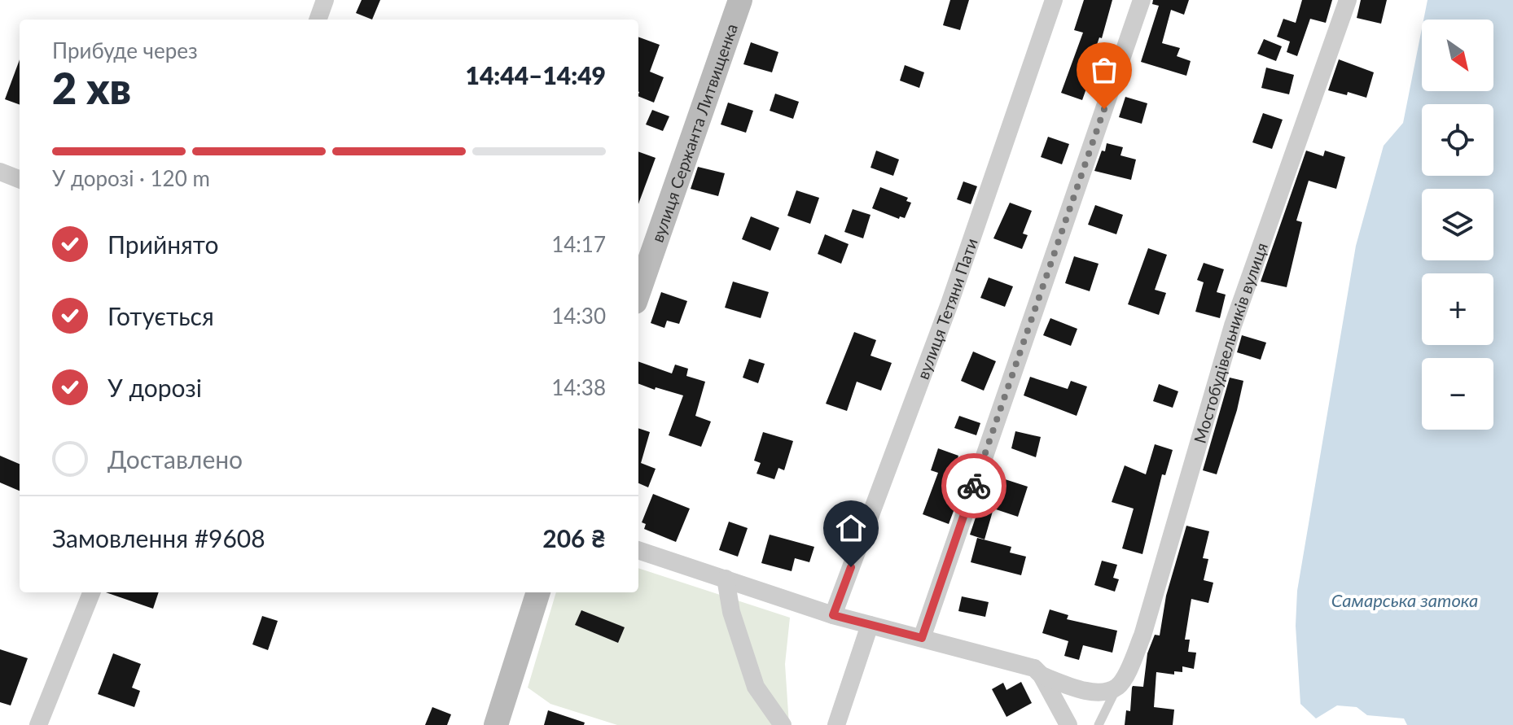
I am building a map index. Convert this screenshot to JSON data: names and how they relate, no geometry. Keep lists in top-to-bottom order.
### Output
{
  "streets": {
    "main road": ["вулиця Сержанта Литвищенка"],
    "street": ["вулиця Тетяни Пати", "Мостобудівельників вулиця"]
  },
  "water": ["Самарська затока"],
  "north": "bottom right",
  "page": {
    "map_buttons": ["+", "−"],
    "heading": ["2 хв", "Прибуде через", "14:44–14:49"],
    "panel": ["Замовлення #9608", "206 ₴"],
    "bar": "У дорозі · 120 m",
    "list": [
      ["Прийнято", "14:17"],
      ["Готується", "14:30"],
      ["У дорозі", "14:38"],
      "Доставлено"
    ]
  }
}
